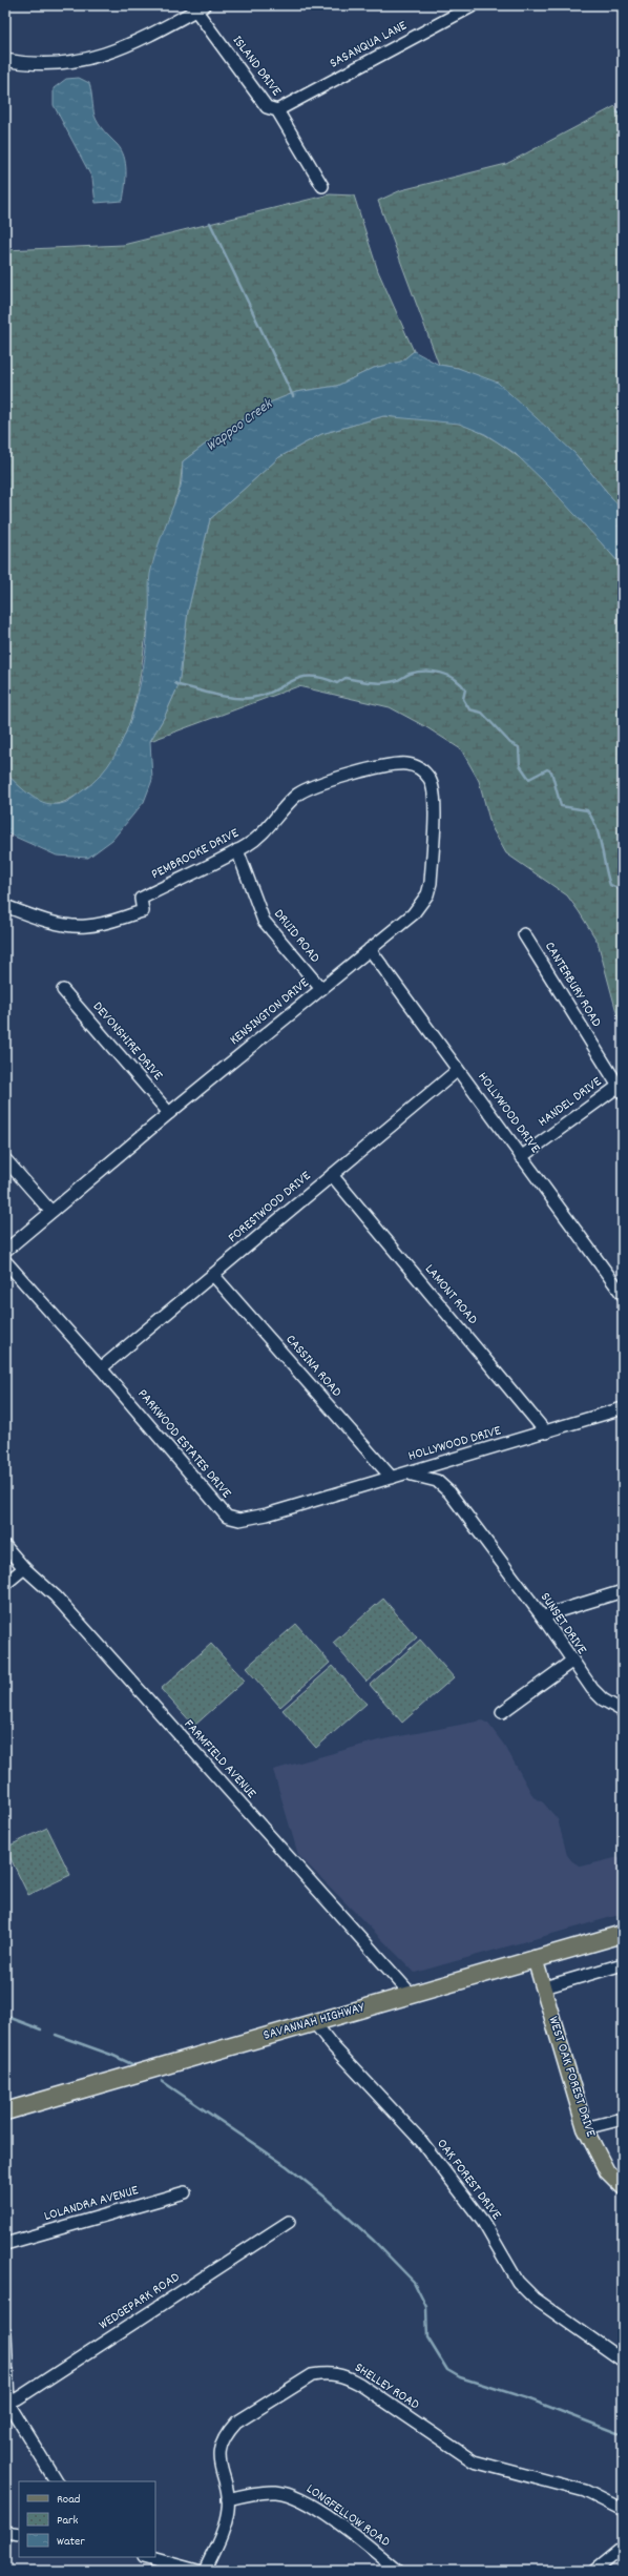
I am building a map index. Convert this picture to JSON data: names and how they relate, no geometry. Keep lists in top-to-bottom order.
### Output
{
  "streets": {
    "highway": ["SAVANNAH HIGHWAY"],
    "main road": ["WEST OAK FOREST DRIVE"],
    "street": [
      "SASANQUA LANE",
      "ISLAND DRIVE",
      "PEMBROOKE DRIVE",
      "DRUID ROAD",
      "CANTERBURY ROAD",
      "KENSINGTON DRIVE",
      "DEVONSHIRE DRIVE",
      "HANDEL DRIVE",
      "HOLLYWOOD DRIVE",
      "FORESTWOOD DRIVE",
      "LAMONT ROAD",
      "CASSINA ROAD",
      "PARKWOOD ESTATES DRIVE",
      "SUNSET DRIVE",
      "FARMFIELD AVENUE",
      "OAK FOREST DRIVE",
      "LOLANDRA AVENUE",
      "WEDGEPARK ROAD",
      "SHELLEY ROAD",
      "LONGFELLOW ROAD"
    ]
  },
  "crossings": [
    ["SASANQUA LANE", "ISLAND DRIVE"],
    ["PEMBROOKE DRIVE", "DRUID ROAD"],
    ["PEMBROOKE DRIVE", "KENSINGTON DRIVE"],
    ["DRUID ROAD", "KENSINGTON DRIVE"],
    ["CANTERBURY ROAD", "HANDEL DRIVE"],
    ["KENSINGTON DRIVE", "DEVONSHIRE DRIVE"],
    ["KENSINGTON DRIVE", "HOLLYWOOD DRIVE"],
    ["HANDEL DRIVE", "HOLLYWOOD DRIVE"],
    ["HOLLYWOOD DRIVE", "FORESTWOOD DRIVE"],
    ["HOLLYWOOD DRIVE", "LAMONT ROAD"],
    ["HOLLYWOOD DRIVE", "CASSINA ROAD"],
    ["HOLLYWOOD DRIVE", "PARKWOOD ESTATES DRIVE"],
    ["HOLLYWOOD DRIVE", "SUNSET DRIVE"],
    ["FORESTWOOD DRIVE", "LAMONT ROAD"],
    ["FORESTWOOD DRIVE", "CASSINA ROAD"],
    ["FORESTWOOD DRIVE", "PARKWOOD ESTATES DRIVE"],
    ["CASSINA ROAD", "PARKWOOD ESTATES DRIVE"],
    ["FARMFIELD AVENUE", "SAVANNAH HIGHWAY"],
    ["SAVANNAH HIGHWAY", "WEST OAK FOREST DRIVE"],
    ["SAVANNAH HIGHWAY", "OAK FOREST DRIVE"],
    ["SHELLEY ROAD", "LONGFELLOW ROAD"]
  ],
  "water": ["Wappoo Creek"],
  "legend": ["Road", "Park", "Water"]
}
